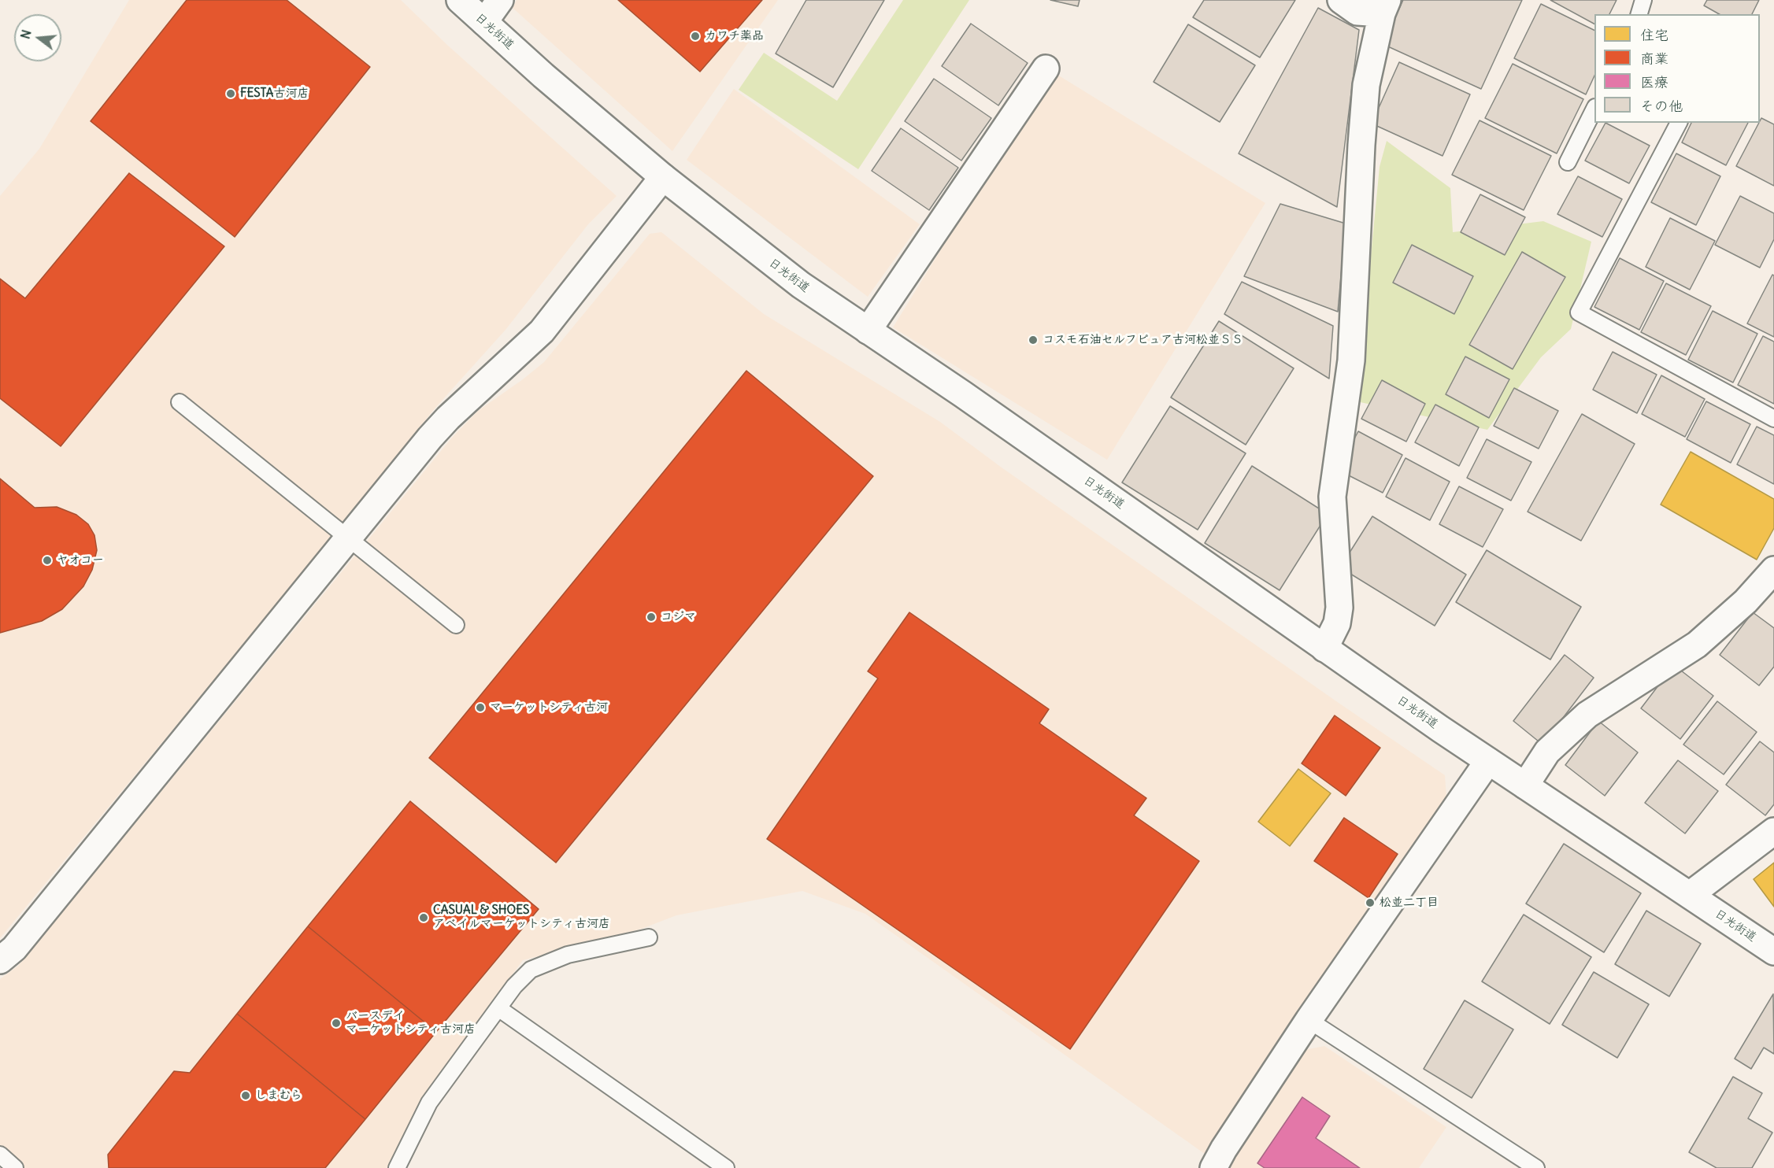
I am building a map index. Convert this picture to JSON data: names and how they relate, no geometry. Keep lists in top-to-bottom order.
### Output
{
  "streets": {
    "street": ["日光街道"]
  },
  "places": [
    "カワチ薬品",
    "FESTA古河店",
    "コスモ石油セルフピュア古河松並ＳＳ",
    "ヤオコー",
    "コジマ",
    "マーケットシティ古河",
    "松並二丁目",
    "CASUAL & SHOES アベイルマーケットシティ古河店",
    "バースデイ マーケットシティ古河店",
    "しまむら"
  ],
  "legend": [
    "住宅",
    "商業",
    "医療",
    "その他"
  ],
  "north": "left"
}
